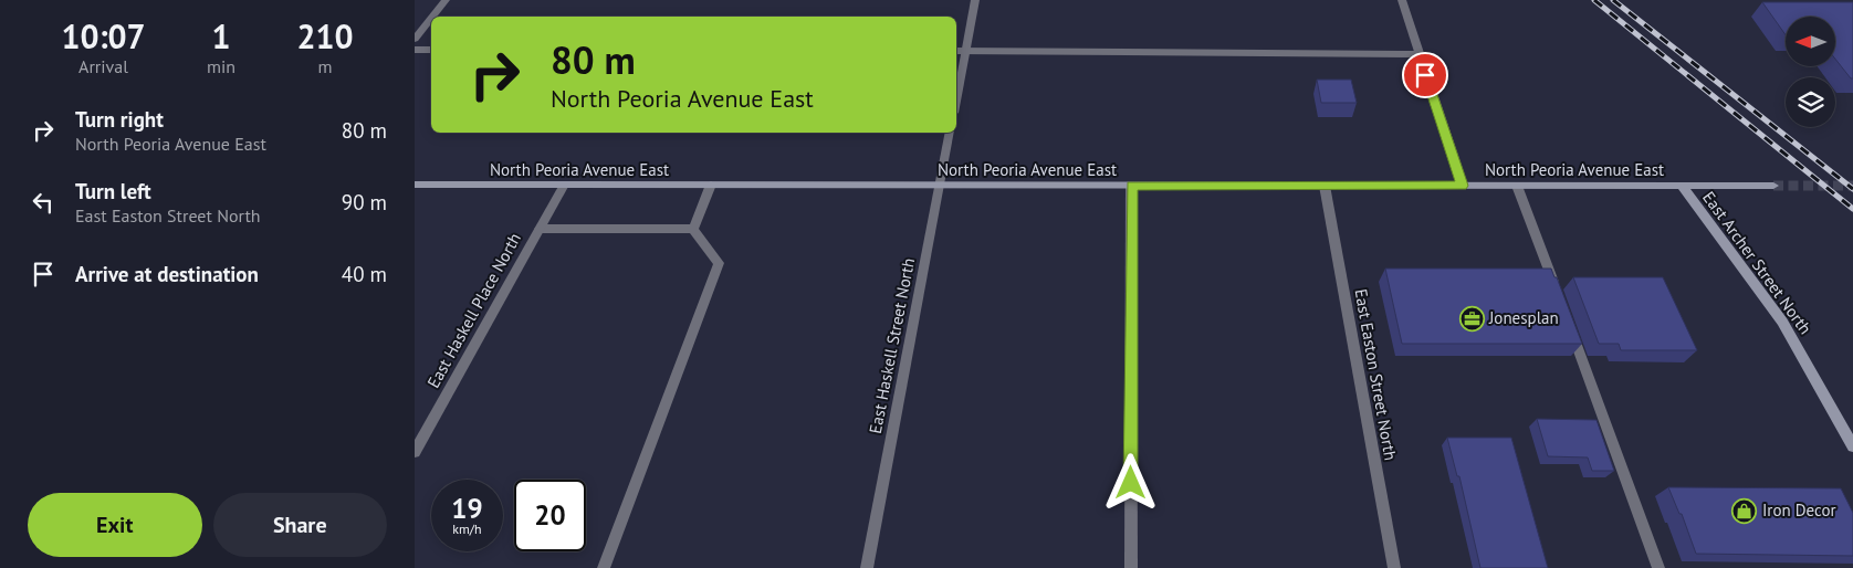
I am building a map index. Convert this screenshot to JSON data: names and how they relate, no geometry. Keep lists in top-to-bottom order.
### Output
{
  "streets": {
    "main road": ["North Peoria Avenue East", "East Archer Street North"],
    "street": ["East Haskell Place North", "East Haskell Street North", "East Easton Street North"]
  },
  "crossings": [
    ["North Peoria Avenue East", "East Archer Street North"],
    ["North Peoria Avenue East", "East Haskell Place North"],
    ["North Peoria Avenue East", "East Haskell Street North"],
    ["North Peoria Avenue East", "East Easton Street North"]
  ],
  "places": {
    "office": ["Jonesplan"],
    "shop": ["Iron Decor"]
  },
  "north": "left",
  "page": {
    "eta": [
      "10:07",
      "Arrival",
      "1",
      "min",
      "210",
      "m"
    ],
    "turn": ["80 m", "North Peoria Avenue East"],
    "list": [
      {
        "name": "Turn right",
        "note": "North Peoria Avenue East",
        "value": "80 m"
      },
      {
        "name": "Turn left",
        "note": "East Easton Street North",
        "value": "90 m"
      },
      {
        "name": "Arrive at destination",
        "value": "40 m"
      }
    ],
    "speed": "19 km/h",
    "limit": "20",
    "buttons": ["Exit", "Share"]
  }
}
